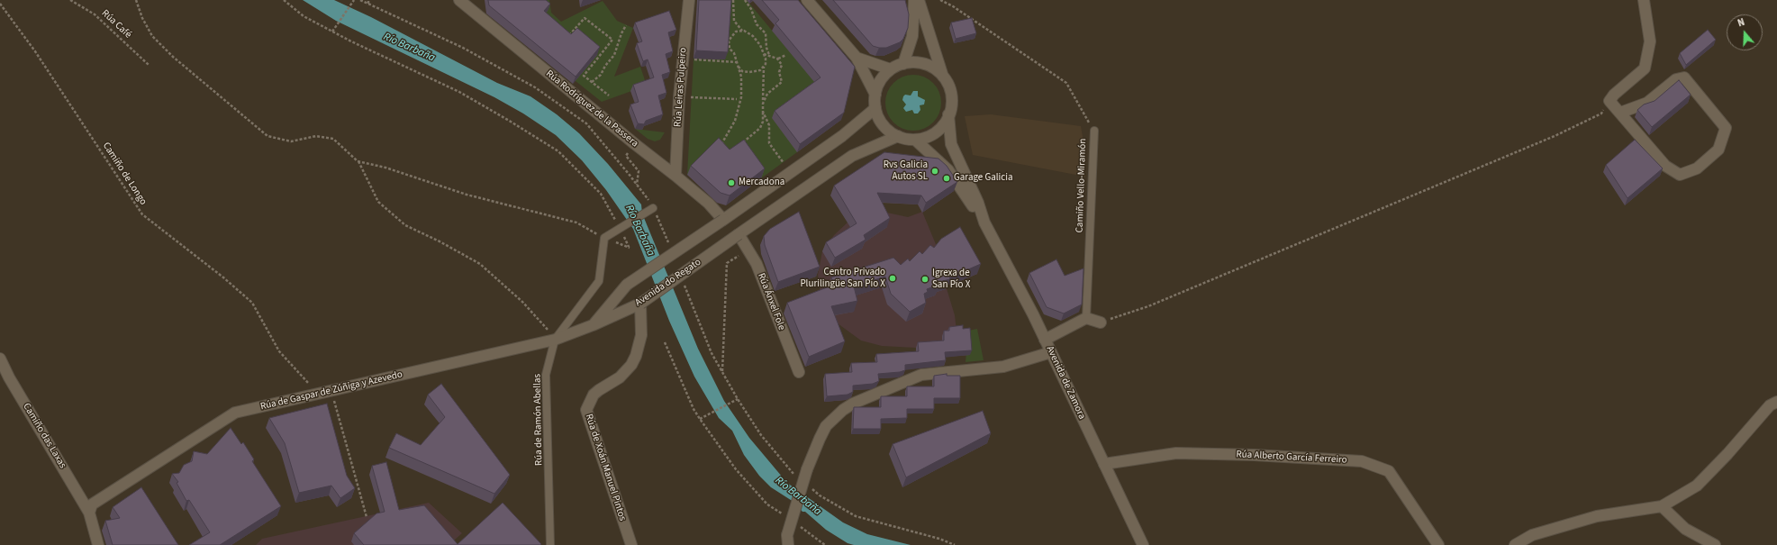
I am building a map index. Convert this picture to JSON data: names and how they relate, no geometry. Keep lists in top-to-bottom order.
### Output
{
  "streets": {
    "street": [
      "Rúa Leiras Pulpeiro",
      "Rúa Rodríguez de la Passera",
      "Avenida do Regato",
      "Rúa Ánxel Fole",
      "Avenida de Zamora",
      "Rúa de Gaspar de Zúñiga y Azevedo",
      "Camiño das Laxas",
      "Rúa Alberto García Ferreiro",
      "Rúa de Xoán Manuel Pintos"
    ],
    "lane": ["Camiño Vello-Miramón", "Rúa de Ramón Abellas"],
    "path": ["Rúa Café", "Camiño de Longo"]
  },
  "crossings": [
    ["Rúa Leiras Pulpeiro", "Rúa Rodríguez de la Passera"],
    ["Rúa Rodríguez de la Passera", "Avenida do Regato"],
    ["Camiño de Longo", "Rúa de Gaspar de Zúñiga y Azevedo"],
    ["Avenida do Regato", "Rúa Ánxel Fole"],
    ["Avenida do Regato", "Avenida de Zamora"],
    ["Avenida do Regato", "Rúa de Gaspar de Zúñiga y Azevedo"],
    ["Avenida do Regato", "Rúa de Xoán Manuel Pintos"],
    ["Avenida de Zamora", "Rúa Alberto García Ferreiro"],
    ["Rúa de Gaspar de Zúñiga y Azevedo", "Rúa de Ramón Abellas"],
    ["Rúa de Gaspar de Zúñiga y Azevedo", "Camiño das Laxas"]
  ],
  "water": ["Río Barbaña"],
  "places": [
    "Rvs Galicia Autos SL",
    "Garage Galicia",
    "Mercadona",
    "Centro Privado Plurilingüe San Pío X",
    "Igrexa de San Pío X"
  ],
  "north": "top"
}
